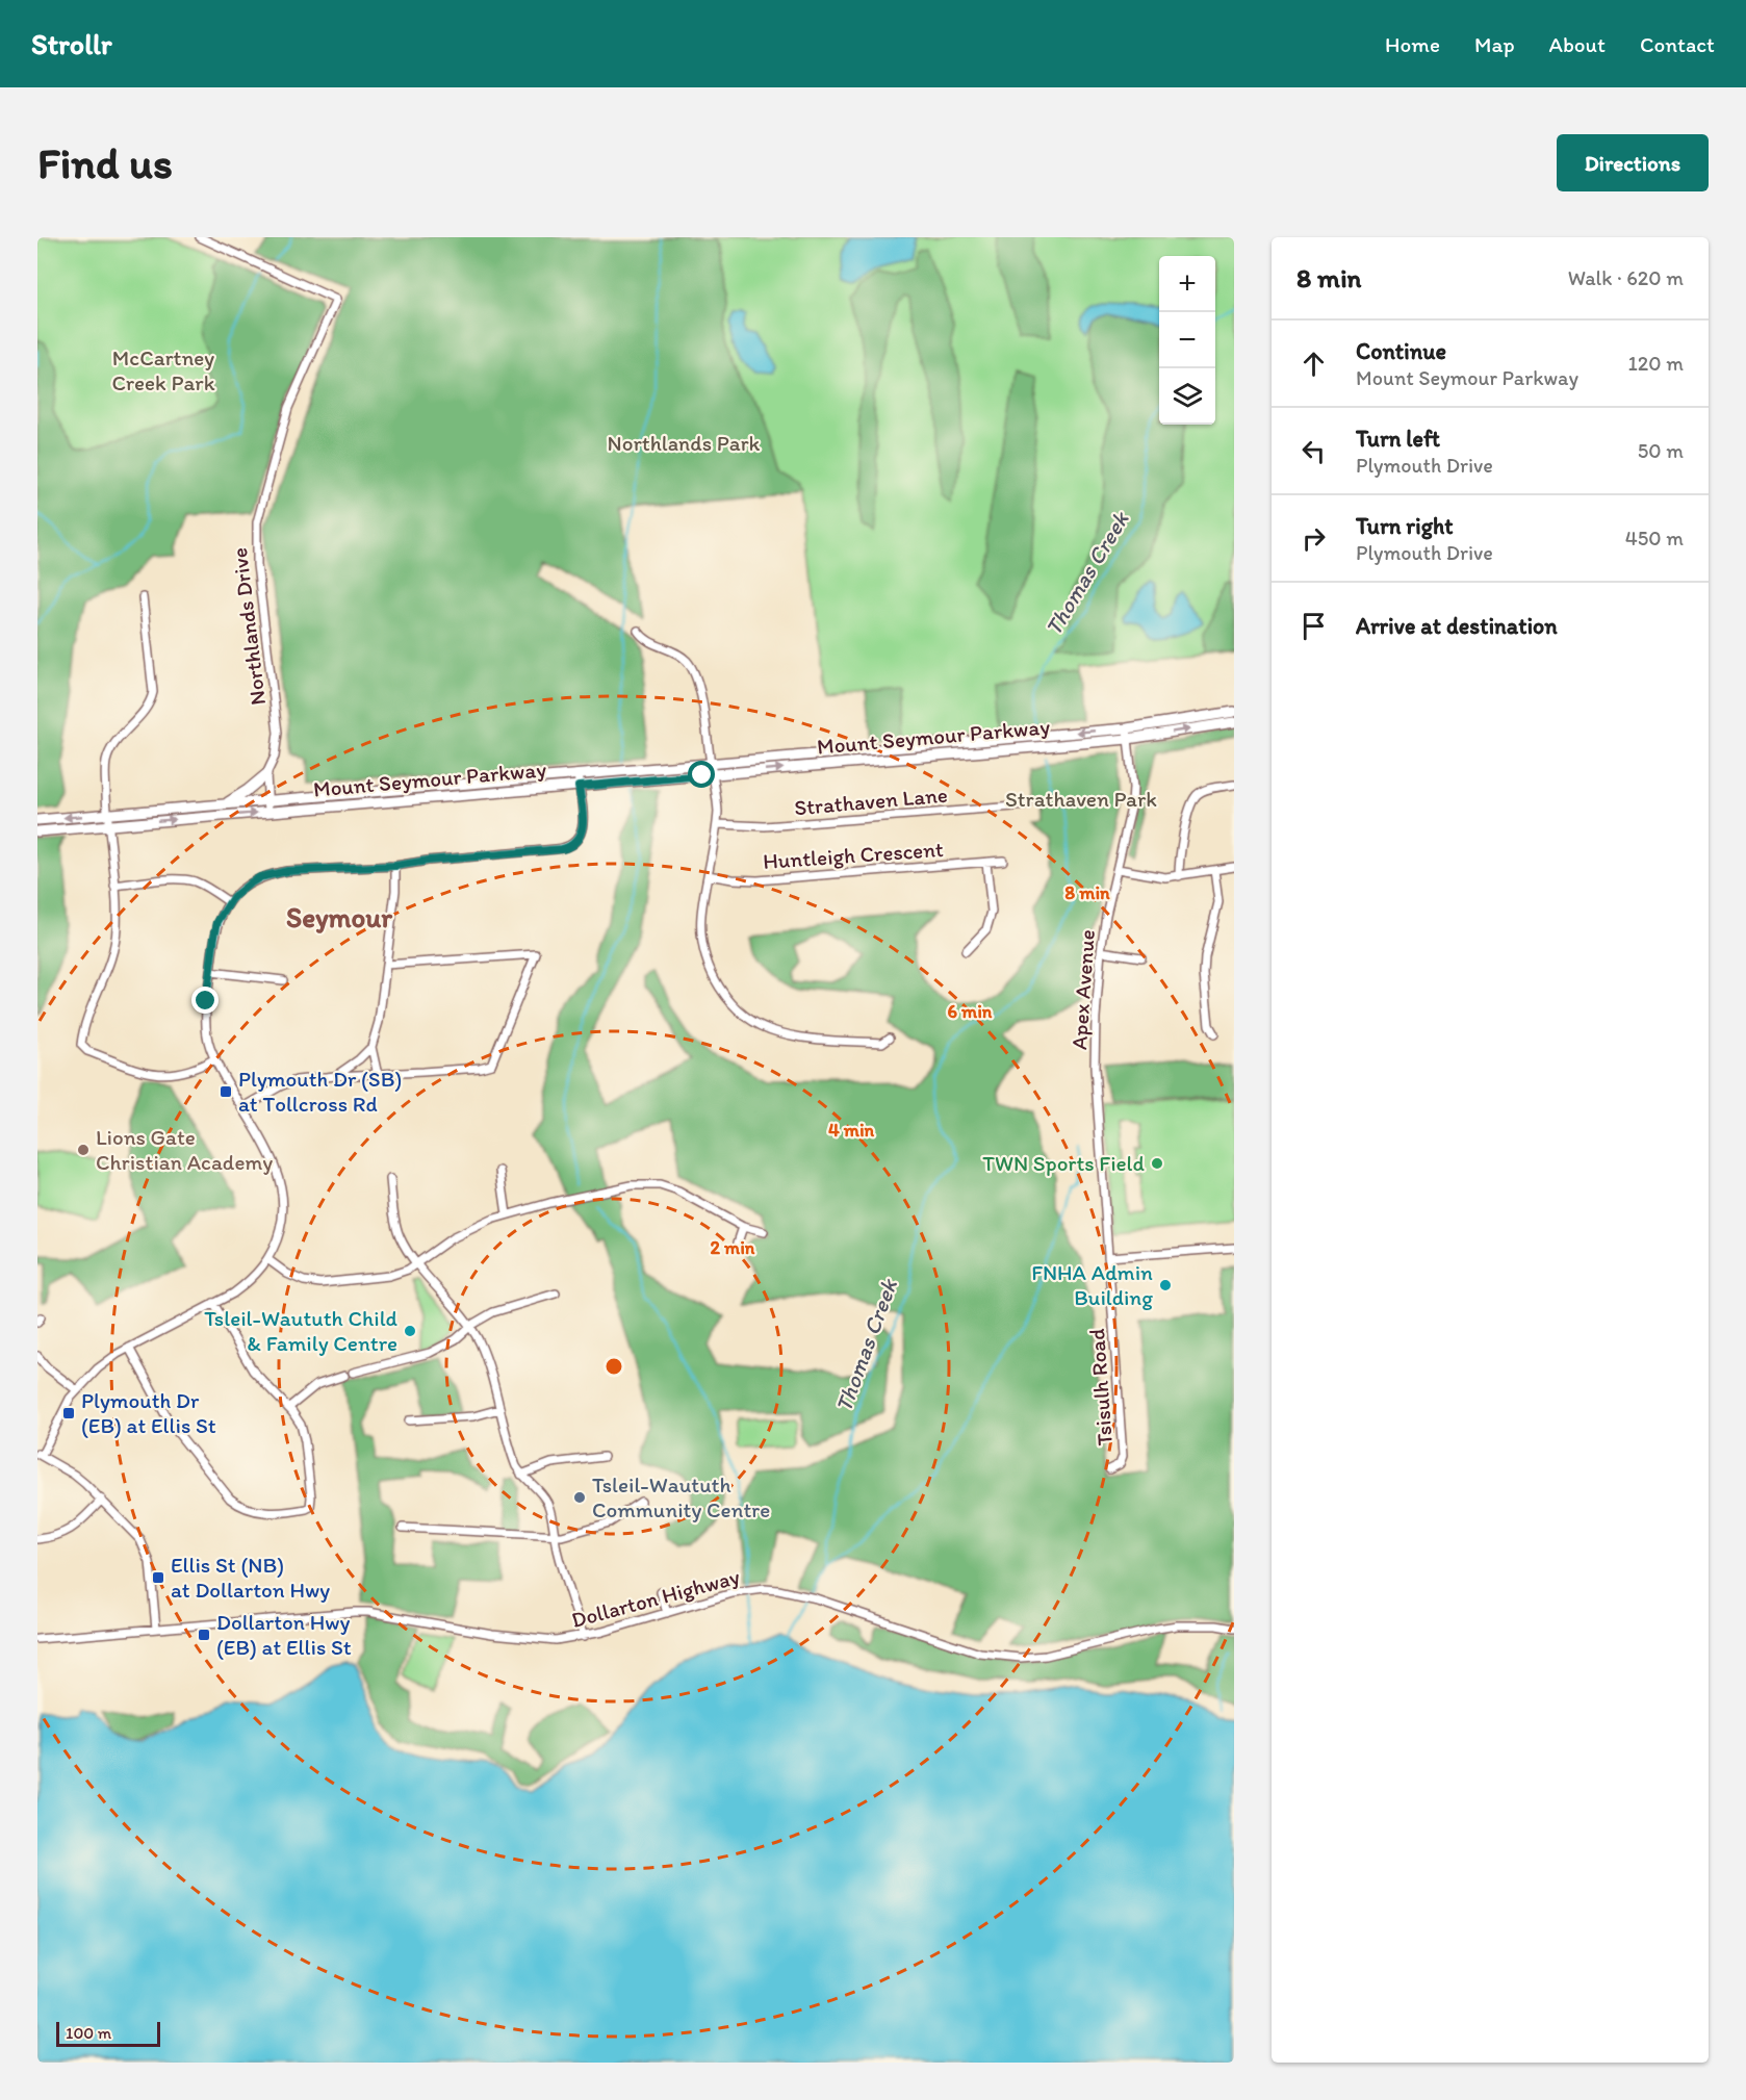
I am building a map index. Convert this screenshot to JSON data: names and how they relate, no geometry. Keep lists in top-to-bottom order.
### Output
{
  "streets": {
    "main road": ["Mount Seymour Parkway"],
    "street": [
      "Northlands Drive",
      "Strathaven Lane",
      "Huntleigh Crescent",
      "Apex Avenue",
      "Tsisulh Road",
      "Dollarton Highway"
    ]
  },
  "crossings": [
    ["Northlands Drive", "Mount Seymour Parkway"],
    ["Mount Seymour Parkway", "Apex Avenue"],
    ["Apex Avenue", "Tsisulh Road"]
  ],
  "districts": ["Seymour"],
  "water": ["Thomas Creek"],
  "parks": ["McCartney Creek Park", "Northlands Park", "Strathaven Park"],
  "places": {
    "transit": [
      "Plymouth Dr (SB) at Tollcross Rd",
      "Plymouth Dr (EB) at Ellis St",
      "Ellis St (NB) at Dollarton Hwy",
      "Dollarton Hwy (EB) at Ellis St"
    ],
    "other": [
      "Lions Gate Christian Academy",
      "TWN Sports Field",
      "FNHA Admin Building",
      "Tsleil-Waututh Child & Family Centre",
      "Tsleil-Waututh Community Centre"
    ]
  },
  "scale_bar": "100 m",
  "page": {
    "header": "Strollr",
    "nav": [
      "Home",
      "Map",
      "About",
      "Contact"
    ],
    "buttons": "Directions",
    "title": "Find us",
    "heading": ["8 min", "Walk · 620 m"],
    "map_buttons": ["+", "−"],
    "list": [
      ["Continue", "Mount Seymour Parkway", "120 m"],
      ["Turn left", "Plymouth Drive", "50 m"],
      ["Turn right", "Plymouth Drive", "450 m"],
      "Arrive at destination"
    ],
    "scale": "100 m"
  },
  "rings": [
    "8 min",
    "6 min",
    "4 min",
    "2 min"
  ]
}
